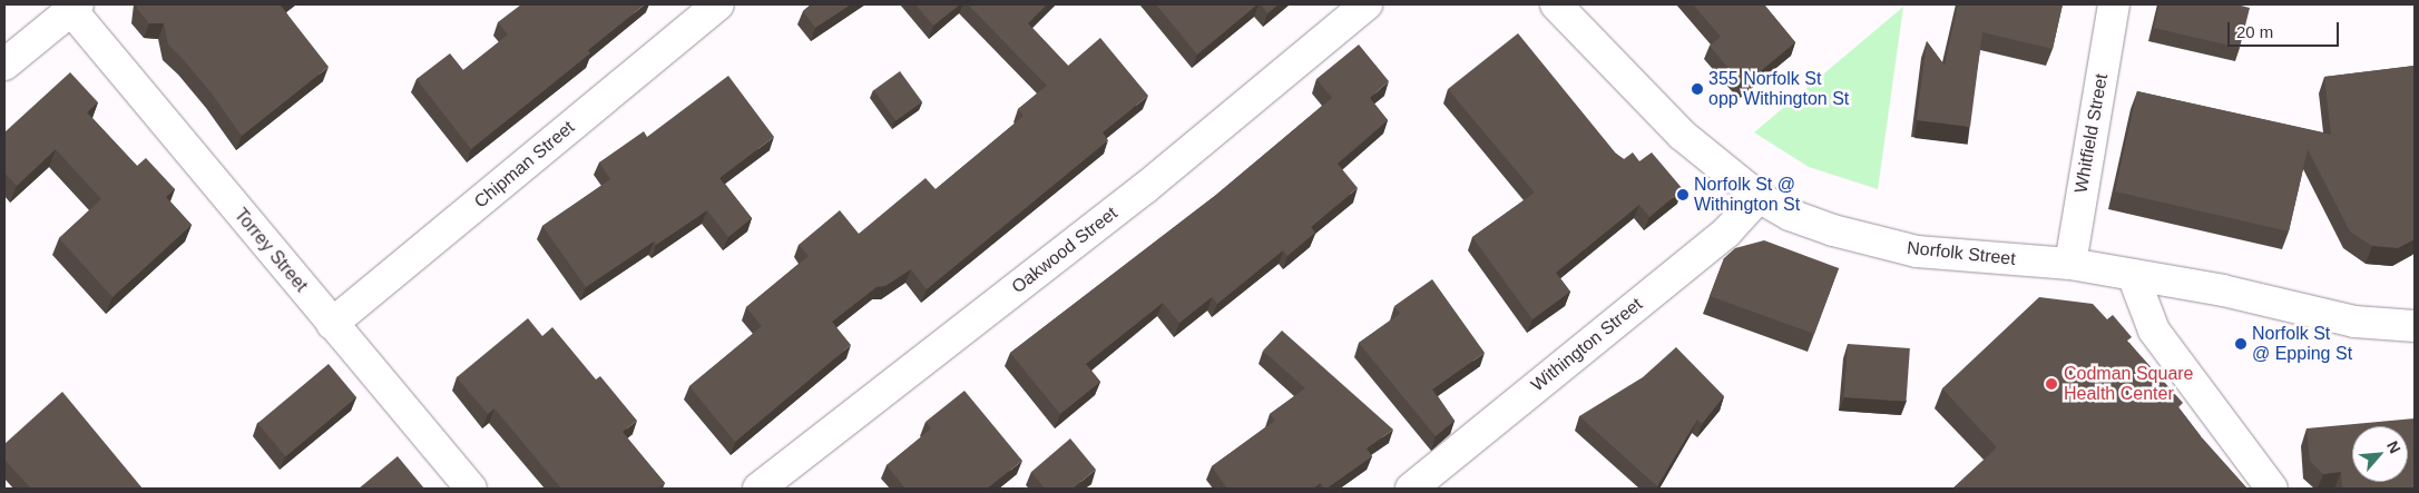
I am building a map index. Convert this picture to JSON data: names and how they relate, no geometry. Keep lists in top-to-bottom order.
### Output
{
  "streets": {
    "street": [
      "Whitfield Street",
      "Chipman Street",
      "Torrey Street",
      "Oakwood Street",
      "Norfolk Street",
      "Withington Street"
    ]
  },
  "crossings": [
    ["Whitfield Street", "Norfolk Street"],
    ["Chipman Street", "Torrey Street"],
    ["Norfolk Street", "Withington Street"]
  ],
  "places": [
    "355 Norfolk St opp Withington St",
    "Norfolk St @ Withington St",
    "Norfolk St @ Epping St",
    "Codman Square Health Center"
  ],
  "scale_bar": "20 m",
  "north": "top right"
}
